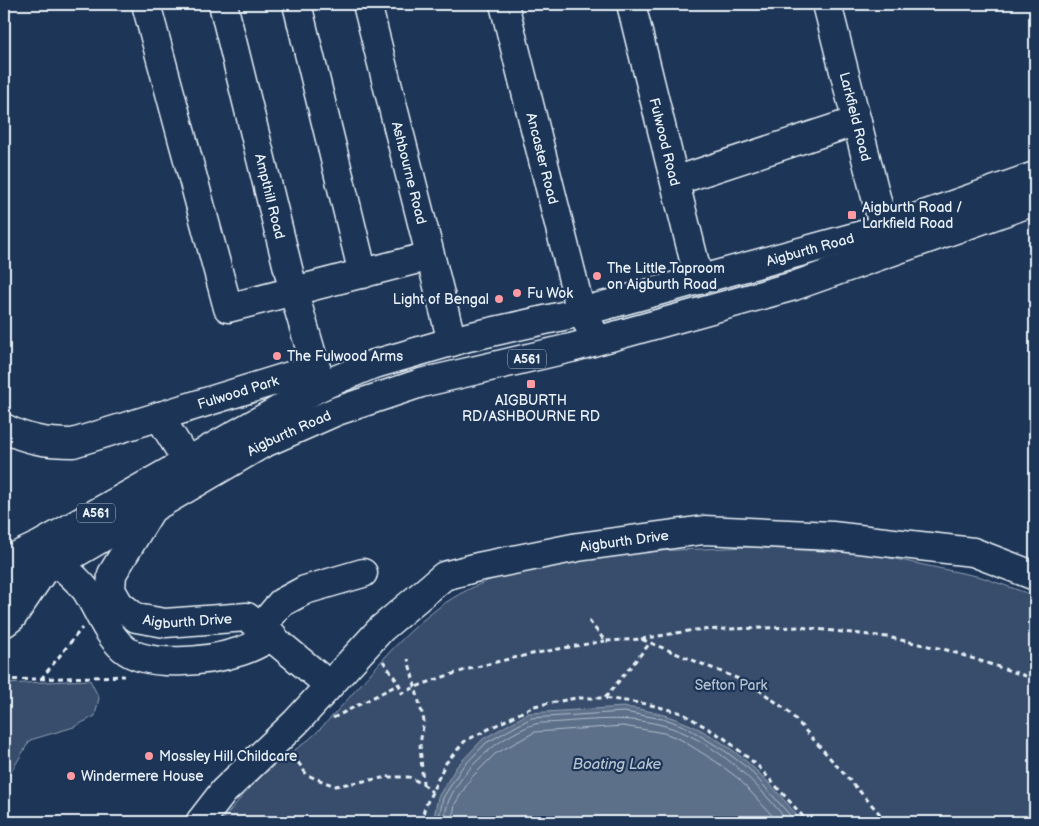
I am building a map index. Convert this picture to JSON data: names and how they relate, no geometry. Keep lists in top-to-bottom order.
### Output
{
  "streets": {
    "main road": [
      "Larkfield Road",
      "Fulwood Road",
      "Ancaster Road",
      "Ashbourne Road",
      "Ampthill Road",
      "Aigburth Road",
      "A561",
      "Fulwood Park",
      "Aigburth Drive"
    ]
  },
  "crossings": [
    ["Larkfield Road", "Aigburth Road"],
    ["Fulwood Road", "Aigburth Road"],
    ["Ancaster Road", "Aigburth Road"],
    ["Ashbourne Road", "Aigburth Road"],
    ["Ampthill Road", "Aigburth Road"],
    ["Ampthill Road", "Fulwood Park"],
    ["Aigburth Road", "Fulwood Park"],
    ["Aigburth Road", "Aigburth Drive"]
  ],
  "water": ["Boating Lake"],
  "parks": ["Sefton Park"],
  "places": {
    "transit": ["Aigburth Road / Larkfield Road", "AIGBURTH RD/ASHBOURNE RD"],
    "other": [
      "The Little Taproom on Aigburth Road",
      "Fu Wok",
      "Light of Bengal",
      "The Fulwood Arms",
      "Mossley Hill Childcare",
      "Windermere House"
    ]
  }
}
